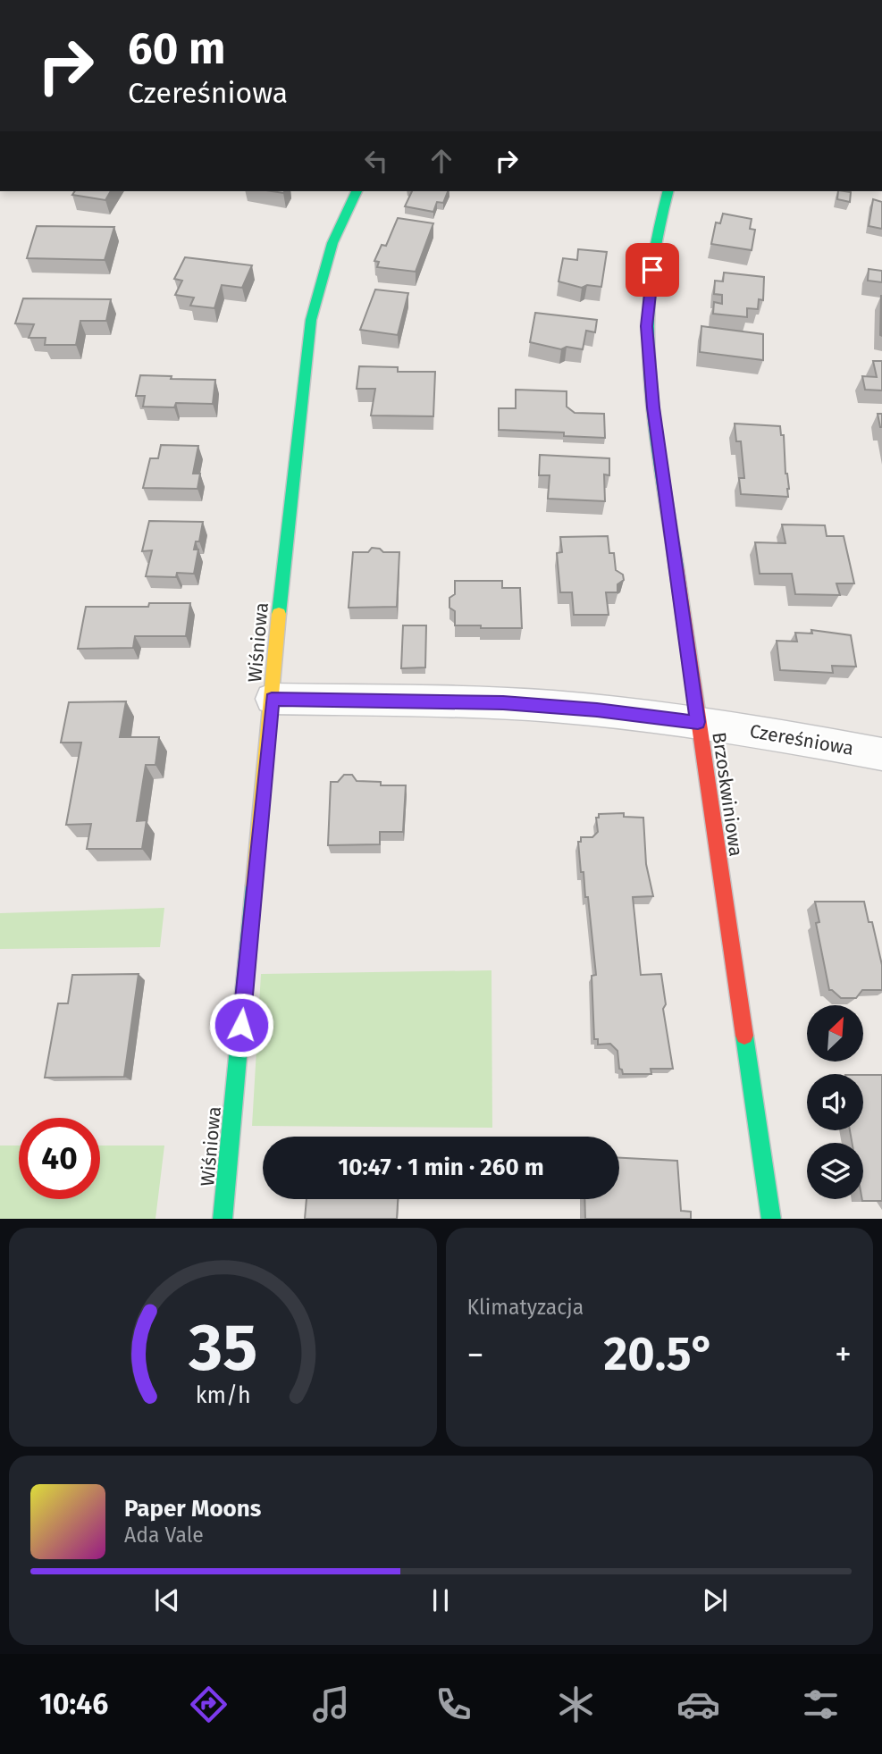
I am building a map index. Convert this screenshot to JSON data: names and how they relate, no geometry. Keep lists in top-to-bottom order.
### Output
{
  "streets": {
    "street": ["Wiśniowa", "Czereśniowa", "Brzoskwiniowa"]
  },
  "crossings": [
    ["Wiśniowa", "Czereśniowa"],
    ["Czereśniowa", "Brzoskwiniowa"]
  ],
  "north": "top right",
  "page": {
    "turn": ["60 m", "Czereśniowa"],
    "limit": "40",
    "trip": "10:47 · 1 min · 260 m",
    "tile": "Klimatyzacja",
    "heat": ["−", "20.5°", "+"],
    "song": ["Paper Moons", "Ada Vale"],
    "tabs": "10:46",
    "gauge": ["35", "km/h"]
  }
}
